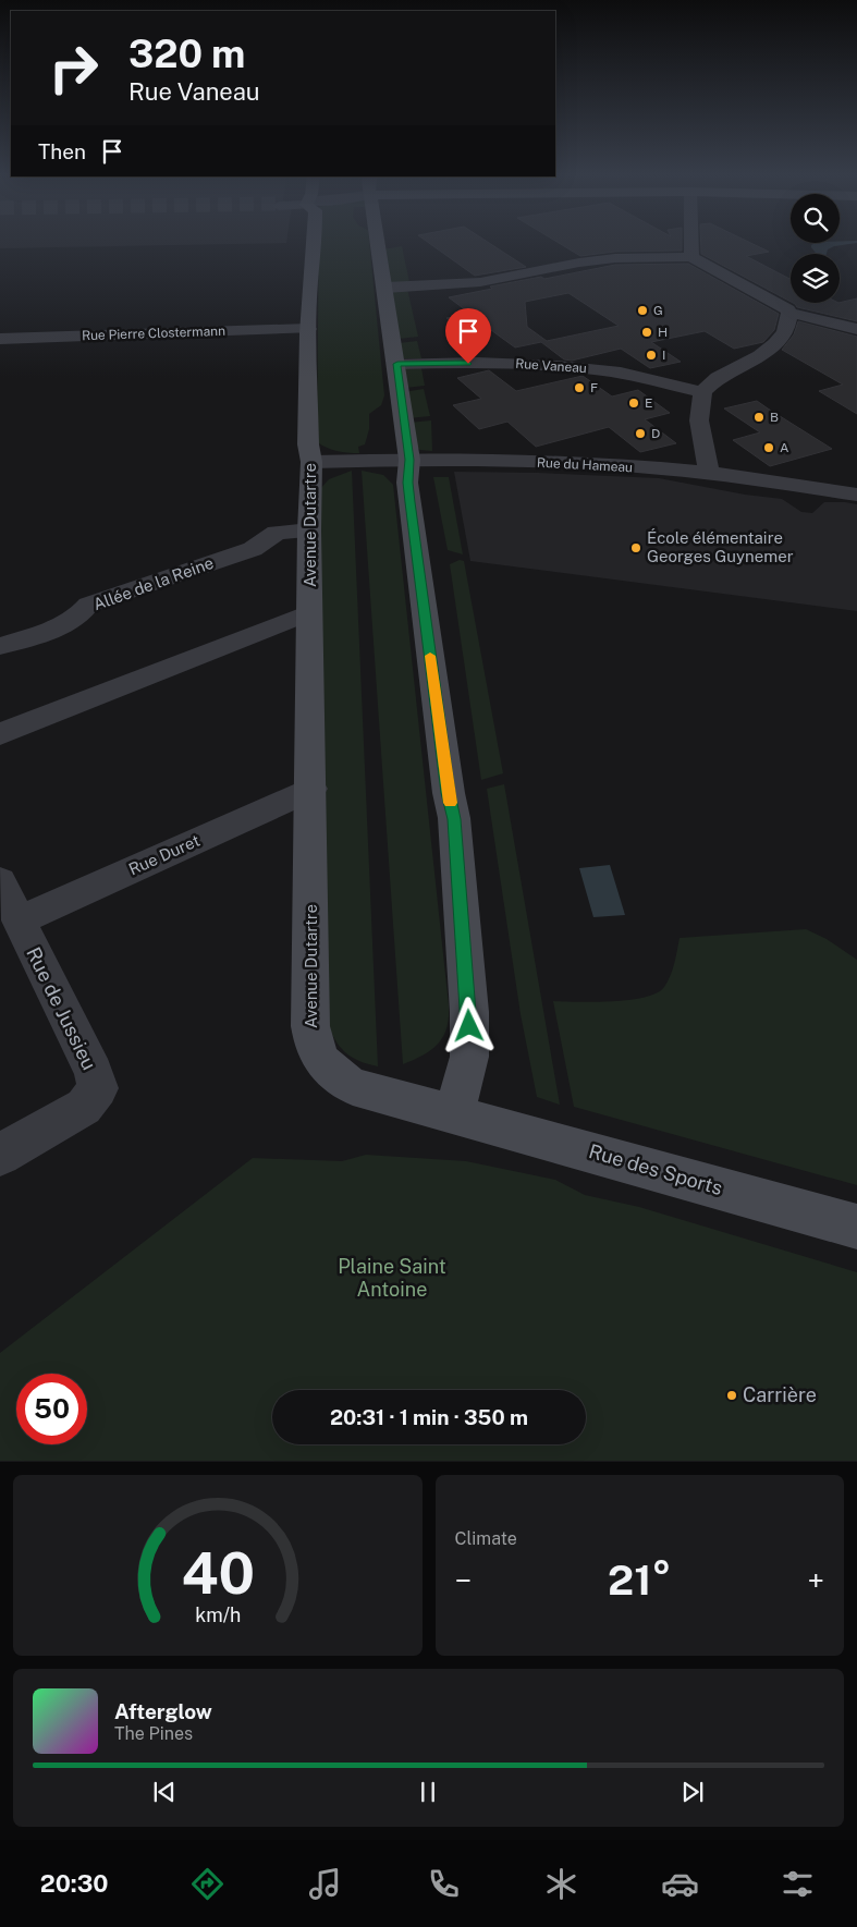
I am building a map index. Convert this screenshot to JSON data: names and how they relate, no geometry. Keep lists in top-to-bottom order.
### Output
{
  "streets": {
    "main road": ["Avenue Dutartre", "Rue des Sports"],
    "street": [
      "Rue Pierre Clostermann",
      "Rue Vaneau",
      "Rue du Hameau",
      "Allée de la Reine",
      "Rue Duret",
      "Rue de Jussieu"
    ]
  },
  "crossings": [
    ["Rue Pierre Clostermann", "Avenue Dutartre"],
    ["Rue du Hameau", "Avenue Dutartre"],
    ["Avenue Dutartre", "Allée de la Reine"],
    ["Avenue Dutartre", "Rue Duret"],
    ["Avenue Dutartre", "Rue des Sports"],
    ["Rue Duret", "Rue de Jussieu"]
  ],
  "parks": ["Plaine Saint Antoine"],
  "places": [
    "G",
    "H",
    "I",
    "F",
    "E",
    "B",
    "D",
    "A",
    "École élémentaire Georges Guynemer",
    "Carrière"
  ],
  "page": {
    "turn": ["320 m", "Rue Vaneau"],
    "then": "Then",
    "limit": "50",
    "trip": "20:31 · 1 min · 350 m",
    "tile": "Climate",
    "heat": ["−", "21°", "+"],
    "song": ["Afterglow", "The Pines"],
    "tabs": "20:30",
    "gauge": ["40", "km/h"]
  }
}
